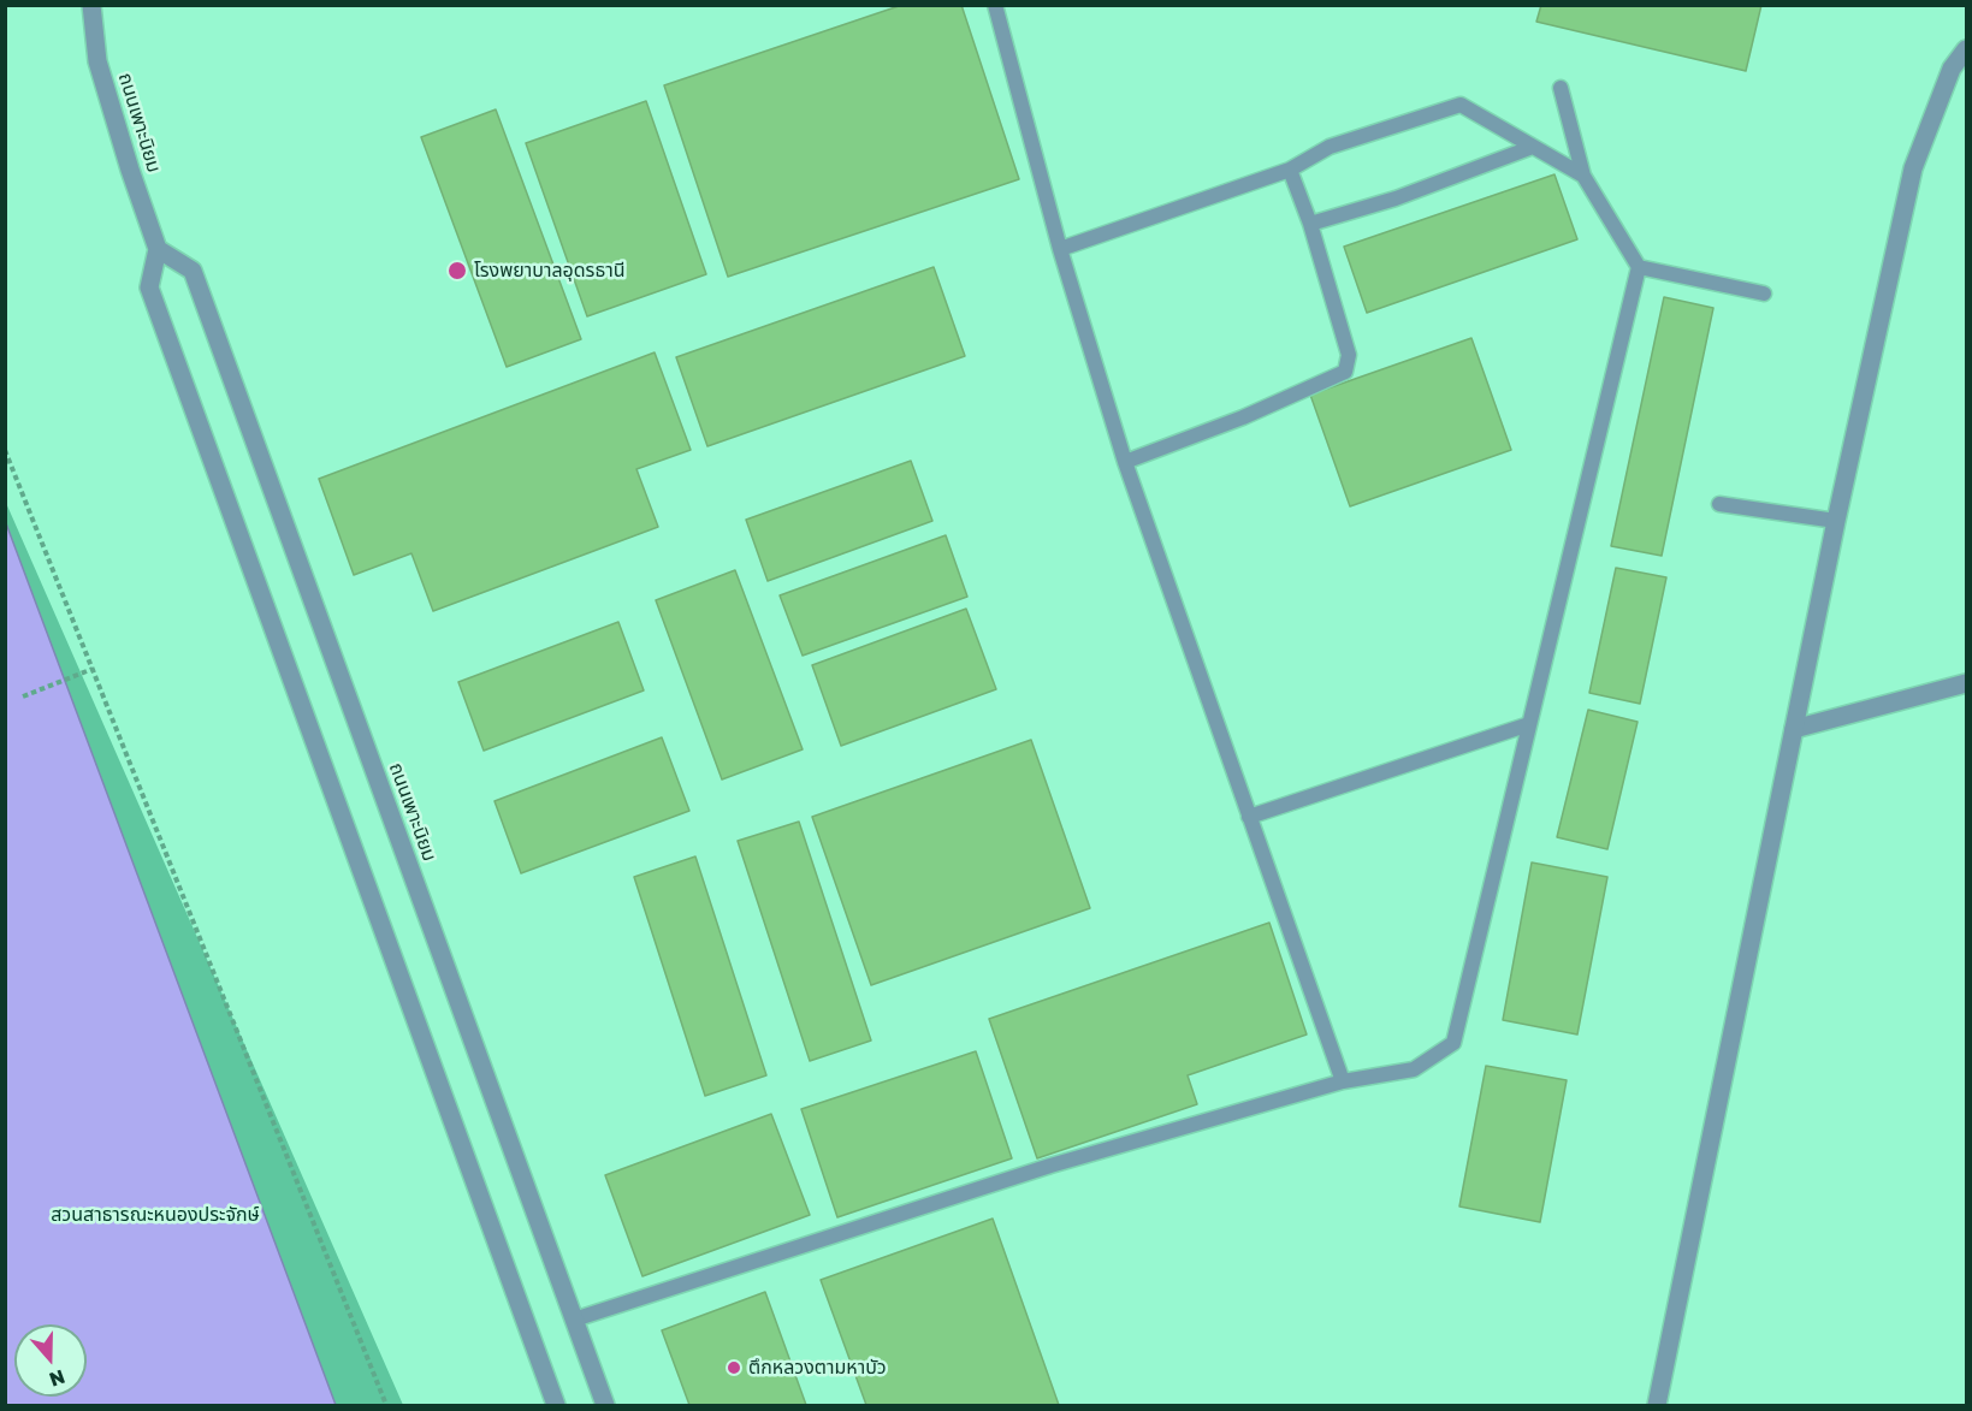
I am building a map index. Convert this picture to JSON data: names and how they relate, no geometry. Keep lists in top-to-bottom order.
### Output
{
  "streets": {
    "street": ["ถนนเพาะนิยม"]
  },
  "parks": ["สวนสาธารณะหนองประจักษ์"],
  "places": ["โรงพยาบาลอุดรธานี", "ตึกหลวงตามหาบัว"],
  "north": "bottom"
}
